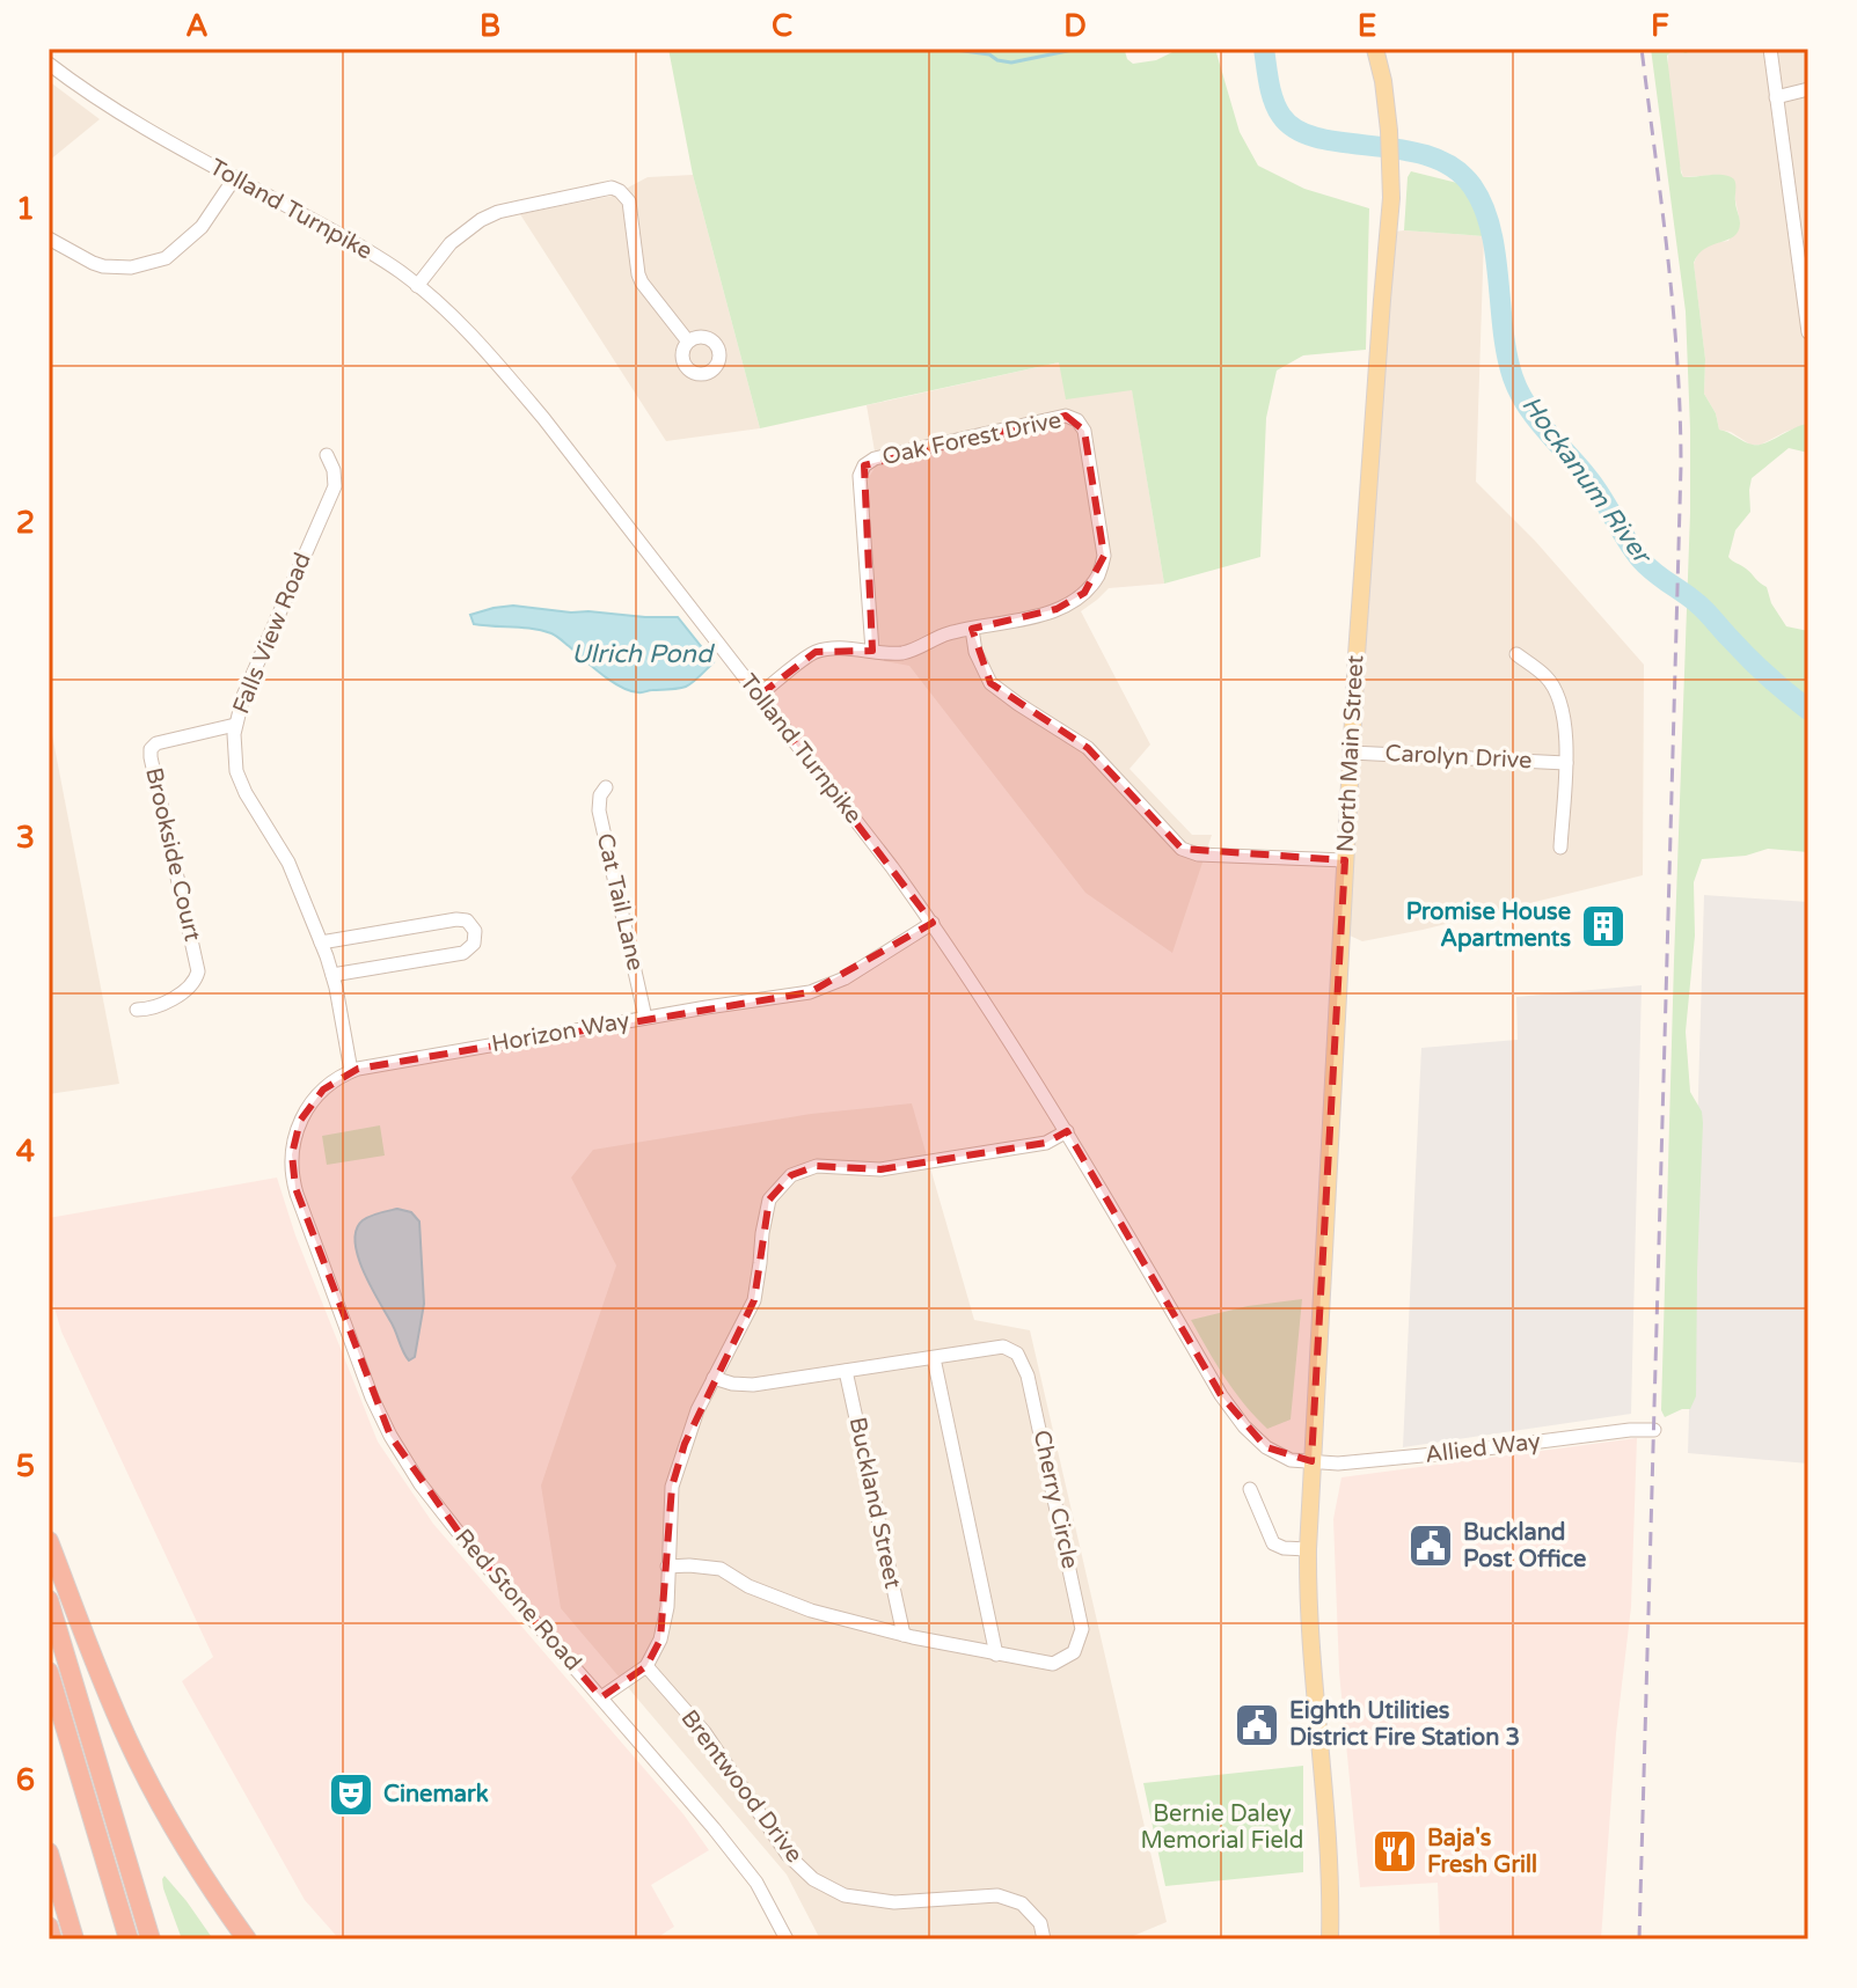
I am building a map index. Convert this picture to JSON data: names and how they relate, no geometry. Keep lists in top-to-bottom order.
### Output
{
  "streets": {
    "main road": ["North Main Street"],
    "street": [
      "Tolland Turnpike",
      "Oak Forest Drive",
      "Falls View Road",
      "Carolyn Drive",
      "Brookside Court",
      "Cat Tail Lane",
      "Horizon Way",
      "Allied Way",
      "Cherry Circle",
      "Buckland Street",
      "Red Stone Road",
      "Brentwood Drive"
    ]
  },
  "crossings": [
    ["Tolland Turnpike", "Oak Forest Drive"],
    ["Tolland Turnpike", "North Main Street"],
    ["Tolland Turnpike", "Horizon Way"],
    ["Tolland Turnpike", "Allied Way"],
    ["Falls View Road", "Brookside Court"],
    ["Falls View Road", "Horizon Way"],
    ["North Main Street", "Carolyn Drive"],
    ["North Main Street", "Allied Way"],
    ["Cat Tail Lane", "Horizon Way"],
    ["Horizon Way", "Red Stone Road"],
    ["Cherry Circle", "Buckland Street"]
  ],
  "water": ["Hockanum River", "Ulrich Pond"],
  "parks": ["Bernie Daley Memorial Field"],
  "places": {
    "building": ["Promise House Apartments"],
    "public building": ["Buckland Post Office", "Eighth Utilities District Fire Station 3"],
    "theatre": ["Cinemark"],
    "restaurant": ["Baja's Fresh Grill"]
  },
  "grid": {
    "columns": [
      "A",
      "B",
      "C",
      "D",
      "E",
      "F"
    ],
    "rows": [
      "1",
      "2",
      "3",
      "4",
      "5",
      "6"
    ]
  }
}
